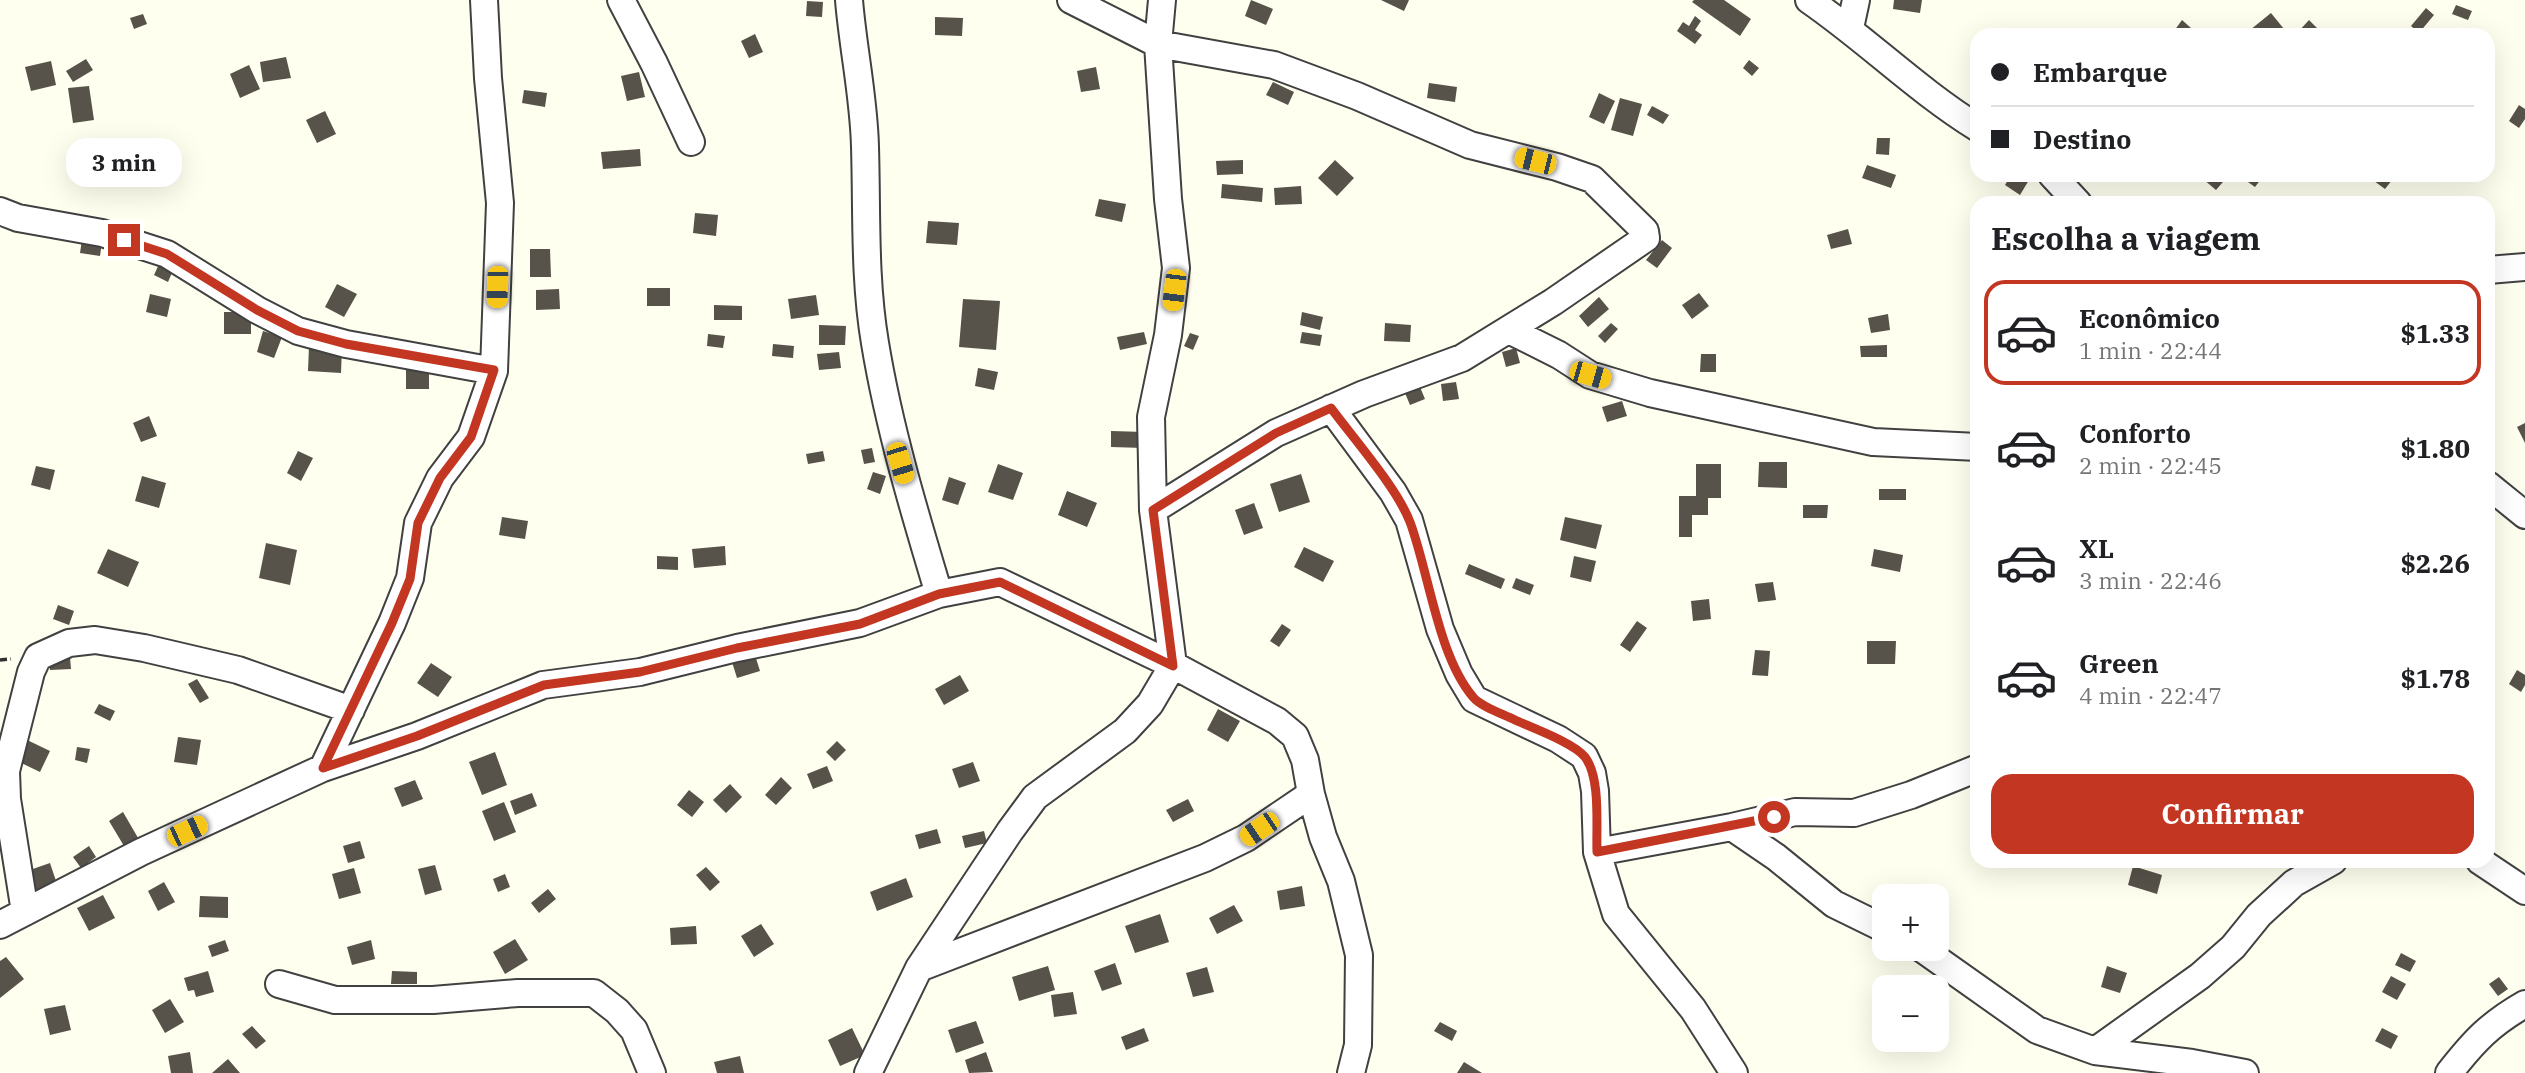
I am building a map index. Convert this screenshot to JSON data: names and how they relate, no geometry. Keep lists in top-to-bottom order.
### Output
{
  "page": {
    "banner": ["Embarque", "Destino"],
    "bubble": "3 min",
    "heading": "Escolha a viagem",
    "list": [
      {
        "name": "Econômico",
        "note": "1 min · 22:44",
        "value": "$1.33"
      },
      {
        "name": "Conforto",
        "note": "2 min · 22:45",
        "value": "$1.80"
      },
      {
        "name": "XL",
        "note": "3 min · 22:46",
        "value": "$2.26"
      },
      {
        "name": "Green",
        "note": "4 min · 22:47",
        "value": "$1.78"
      }
    ],
    "buttons": "Confirmar",
    "map_buttons": ["+", "−"]
  }
}
